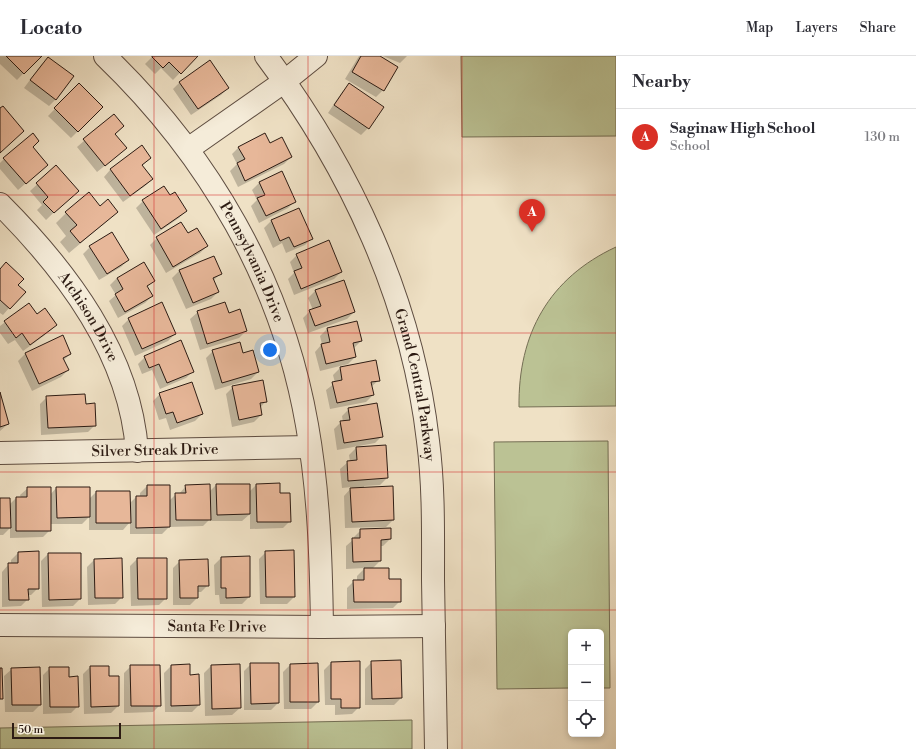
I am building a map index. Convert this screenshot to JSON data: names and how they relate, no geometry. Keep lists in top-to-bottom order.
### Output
{
  "streets": {
    "street": [
      "Pennsylvania Drive",
      "Atchison Drive",
      "Grand Central Parkway",
      "Silver Streak Drive",
      "Santa Fe Drive"
    ]
  },
  "crossings": [
    ["Pennsylvania Drive", "Silver Streak Drive"],
    ["Pennsylvania Drive", "Santa Fe Drive"],
    ["Atchison Drive", "Silver Streak Drive"],
    ["Grand Central Parkway", "Santa Fe Drive"]
  ],
  "scale_bar": "50 m",
  "page": {
    "header": "Locato",
    "nav": ["Map", "Layers", "Share"],
    "heading": "Nearby",
    "list": [
      {
        "mark": "A",
        "name": "Saginaw High School",
        "note": "School",
        "value": "130 m"
      }
    ],
    "pins": "A",
    "map_buttons": ["+", "−"],
    "scale": "50 m"
  }
}
